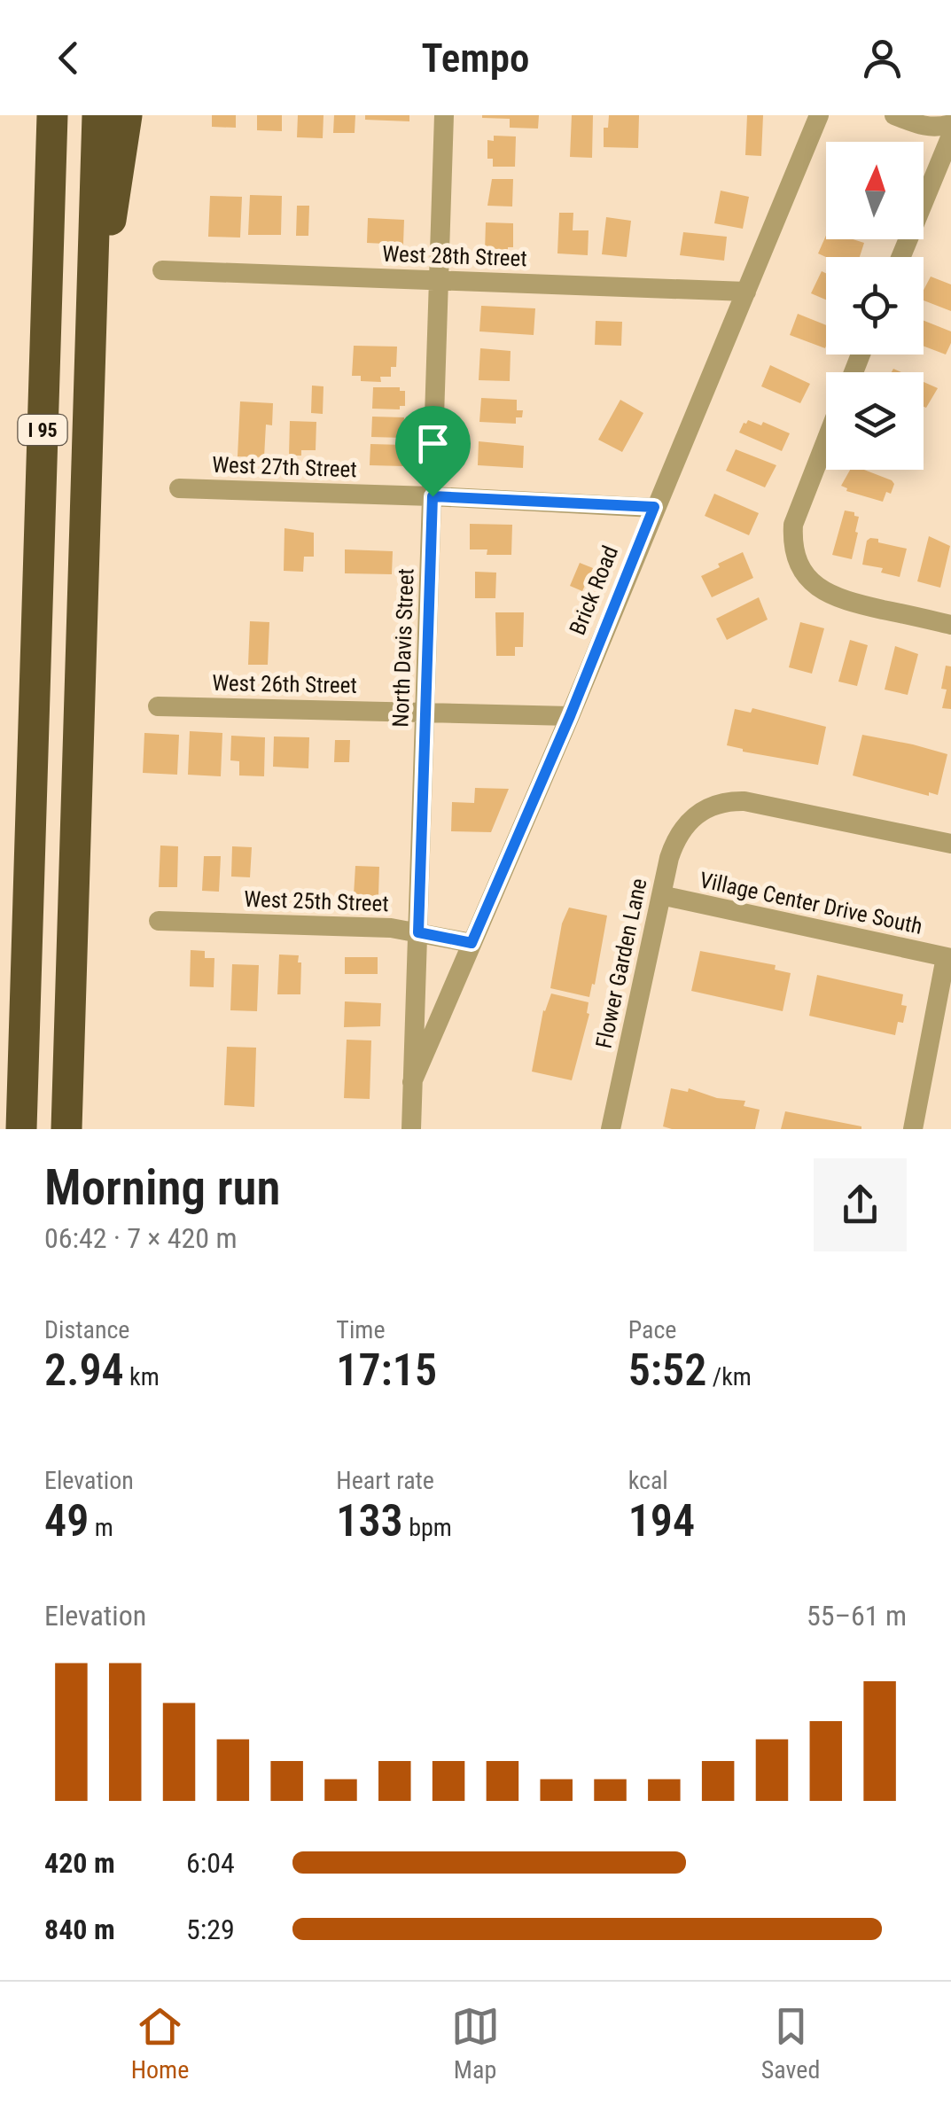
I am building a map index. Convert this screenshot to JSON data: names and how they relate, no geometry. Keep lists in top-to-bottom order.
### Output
{
  "streets": {
    "highway": ["I 95"],
    "street": [
      "West 28th Street",
      "West 27th Street",
      "Brick Road",
      "North Davis Street",
      "West 26th Street",
      "West 25th Street",
      "Village Center Drive South",
      "Flower Garden Lane"
    ]
  },
  "crossings": [
    ["West 28th Street", "Brick Road"],
    ["West 28th Street", "North Davis Street"],
    ["West 27th Street", "Brick Road"],
    ["West 27th Street", "North Davis Street"],
    ["Brick Road", "North Davis Street"],
    ["Brick Road", "West 26th Street"],
    ["Brick Road", "West 25th Street"],
    ["North Davis Street", "West 26th Street"],
    ["North Davis Street", "West 25th Street"],
    ["Village Center Drive South", "Flower Garden Lane"]
  ],
  "north": "top",
  "page": {
    "header": "Tempo",
    "heading": ["Morning run", "06:42 · 7 × 420 m"],
    "stats": [
      ["Distance", "2.94 km"],
      ["Time", "17:15"],
      ["Pace", "5:52 /km"],
      ["Elevation", "49 m"],
      ["Heart rate", "133 bpm"],
      ["kcal", "194"]
    ],
    "chart": ["Elevation", "55–61 m"],
    "list": [
      {
        "name": "420 m",
        "note": "6:04"
      },
      {
        "name": "840 m",
        "note": "5:29"
      }
    ],
    "tabs": ["Home", "Map", "Saved"]
  }
}
